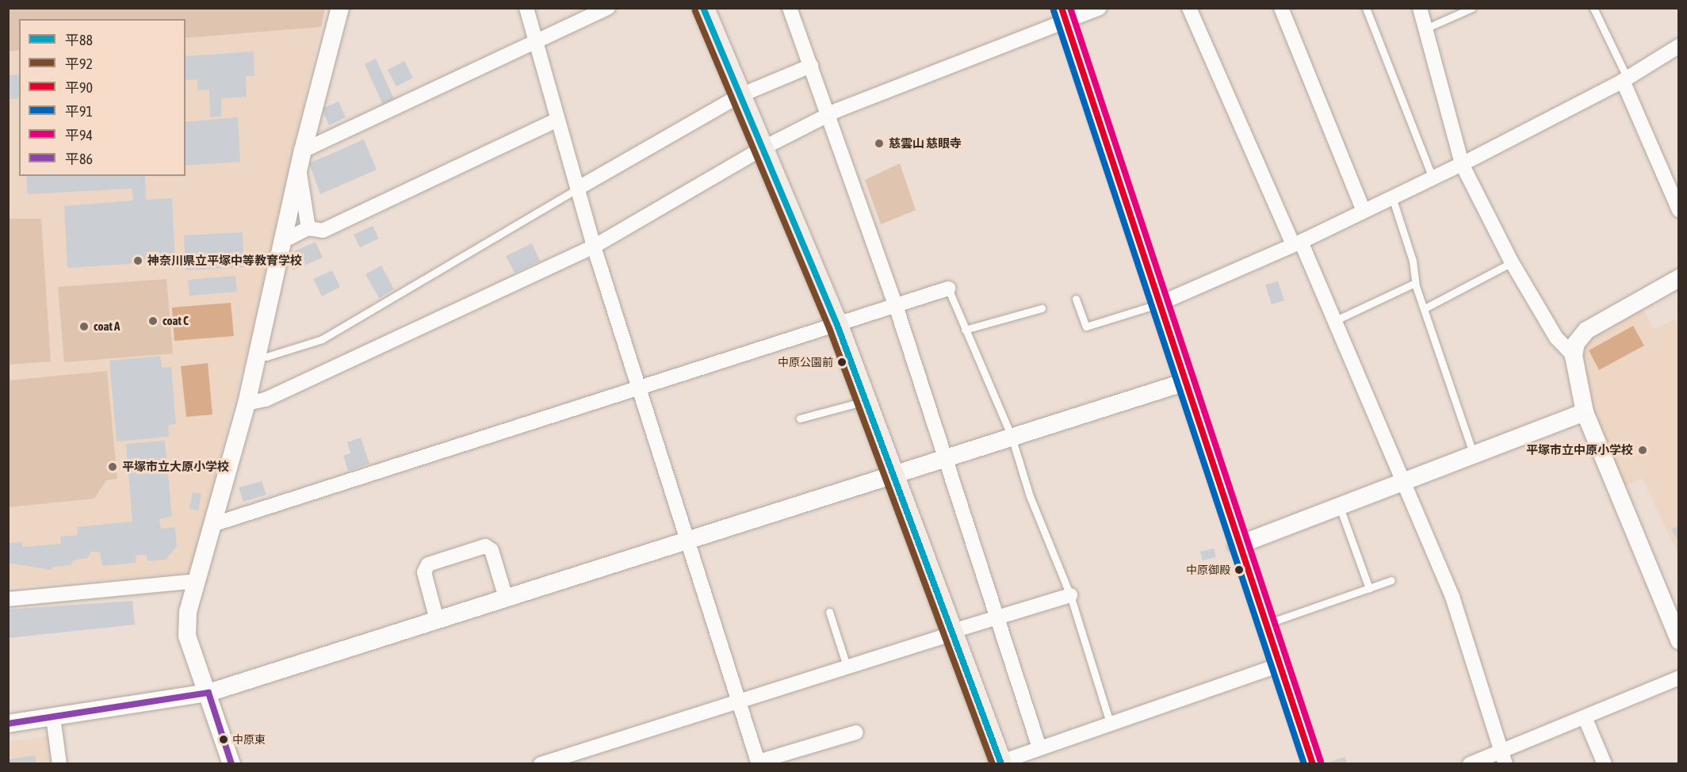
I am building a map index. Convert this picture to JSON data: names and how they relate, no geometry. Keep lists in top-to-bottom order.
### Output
{
  "places": [
    "慈雲山 慈眼寺",
    "神奈川県立平塚中等教育学校",
    "coat C",
    "coat A",
    "中原公園前",
    "平塚市立中原小学校",
    "平塚市立大原小学校",
    "中原御殿",
    "中原東"
  ],
  "lines": [
    "transit line 平88",
    "transit line 平90",
    "transit line 平94",
    "transit line 平91",
    "transit line 平92",
    "transit line 平86"
  ],
  "legend": [
    "平88",
    "平92",
    "平90",
    "平91",
    "平94",
    "平86"
  ]
}
